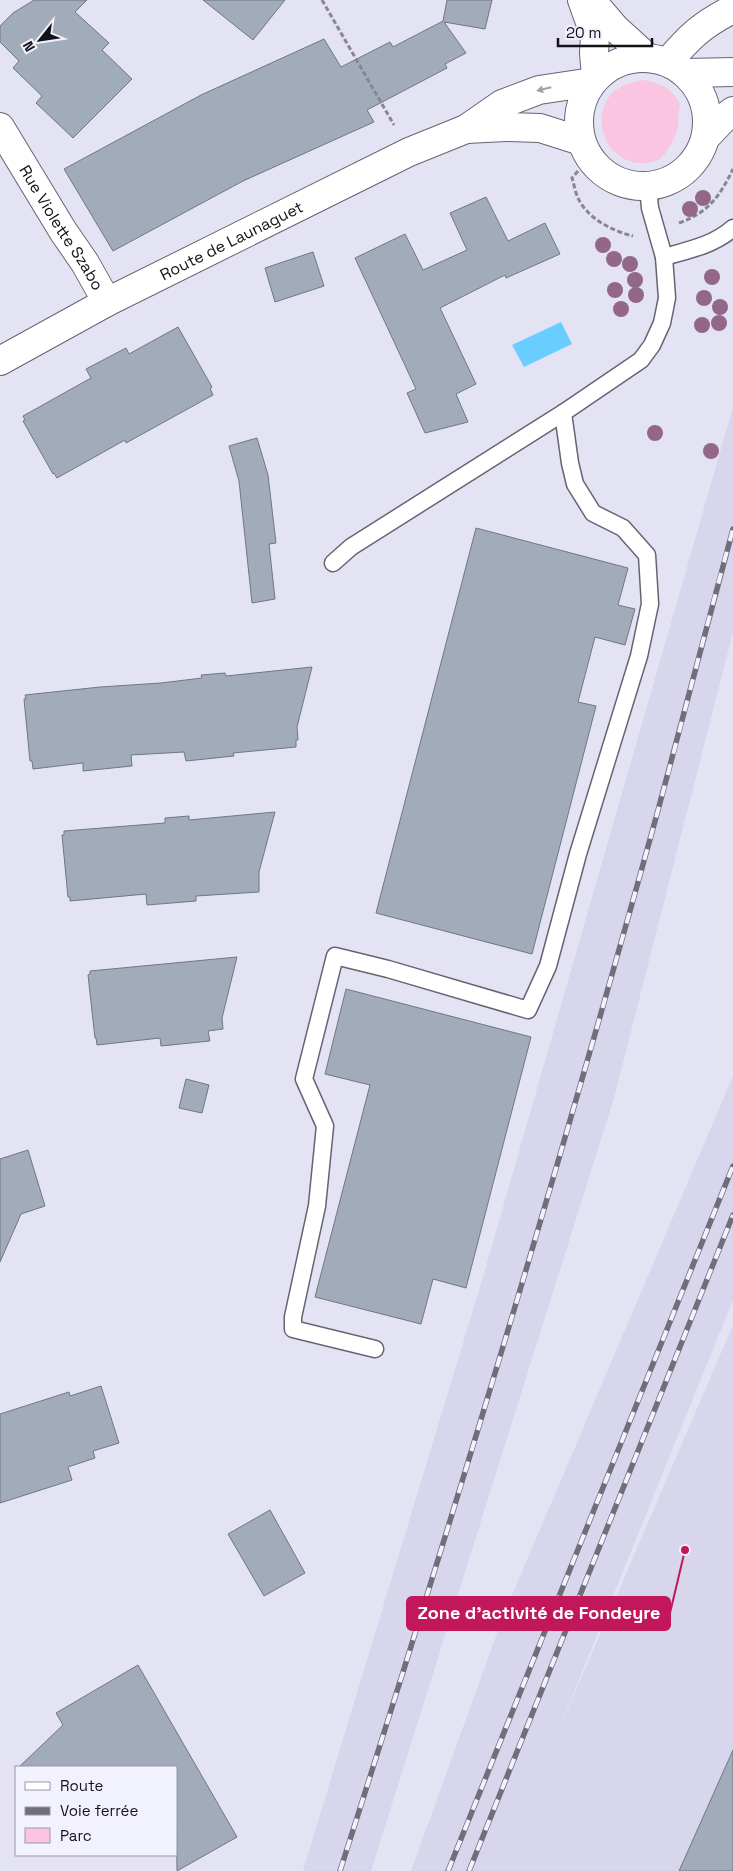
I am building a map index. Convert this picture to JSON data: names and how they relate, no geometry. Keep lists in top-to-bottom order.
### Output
{
  "streets": {
    "main road": ["Rue Violette Szabo", "Route de Launaguet"]
  },
  "crossings": [
    ["Rue Violette Szabo", "Route de Launaguet"]
  ],
  "places": ["Zone d'activité de Fondeyre"],
  "legend": ["Route", "Voie ferrée", "Parc"],
  "scale_bar": "20 m",
  "north": "bottom left"
}
